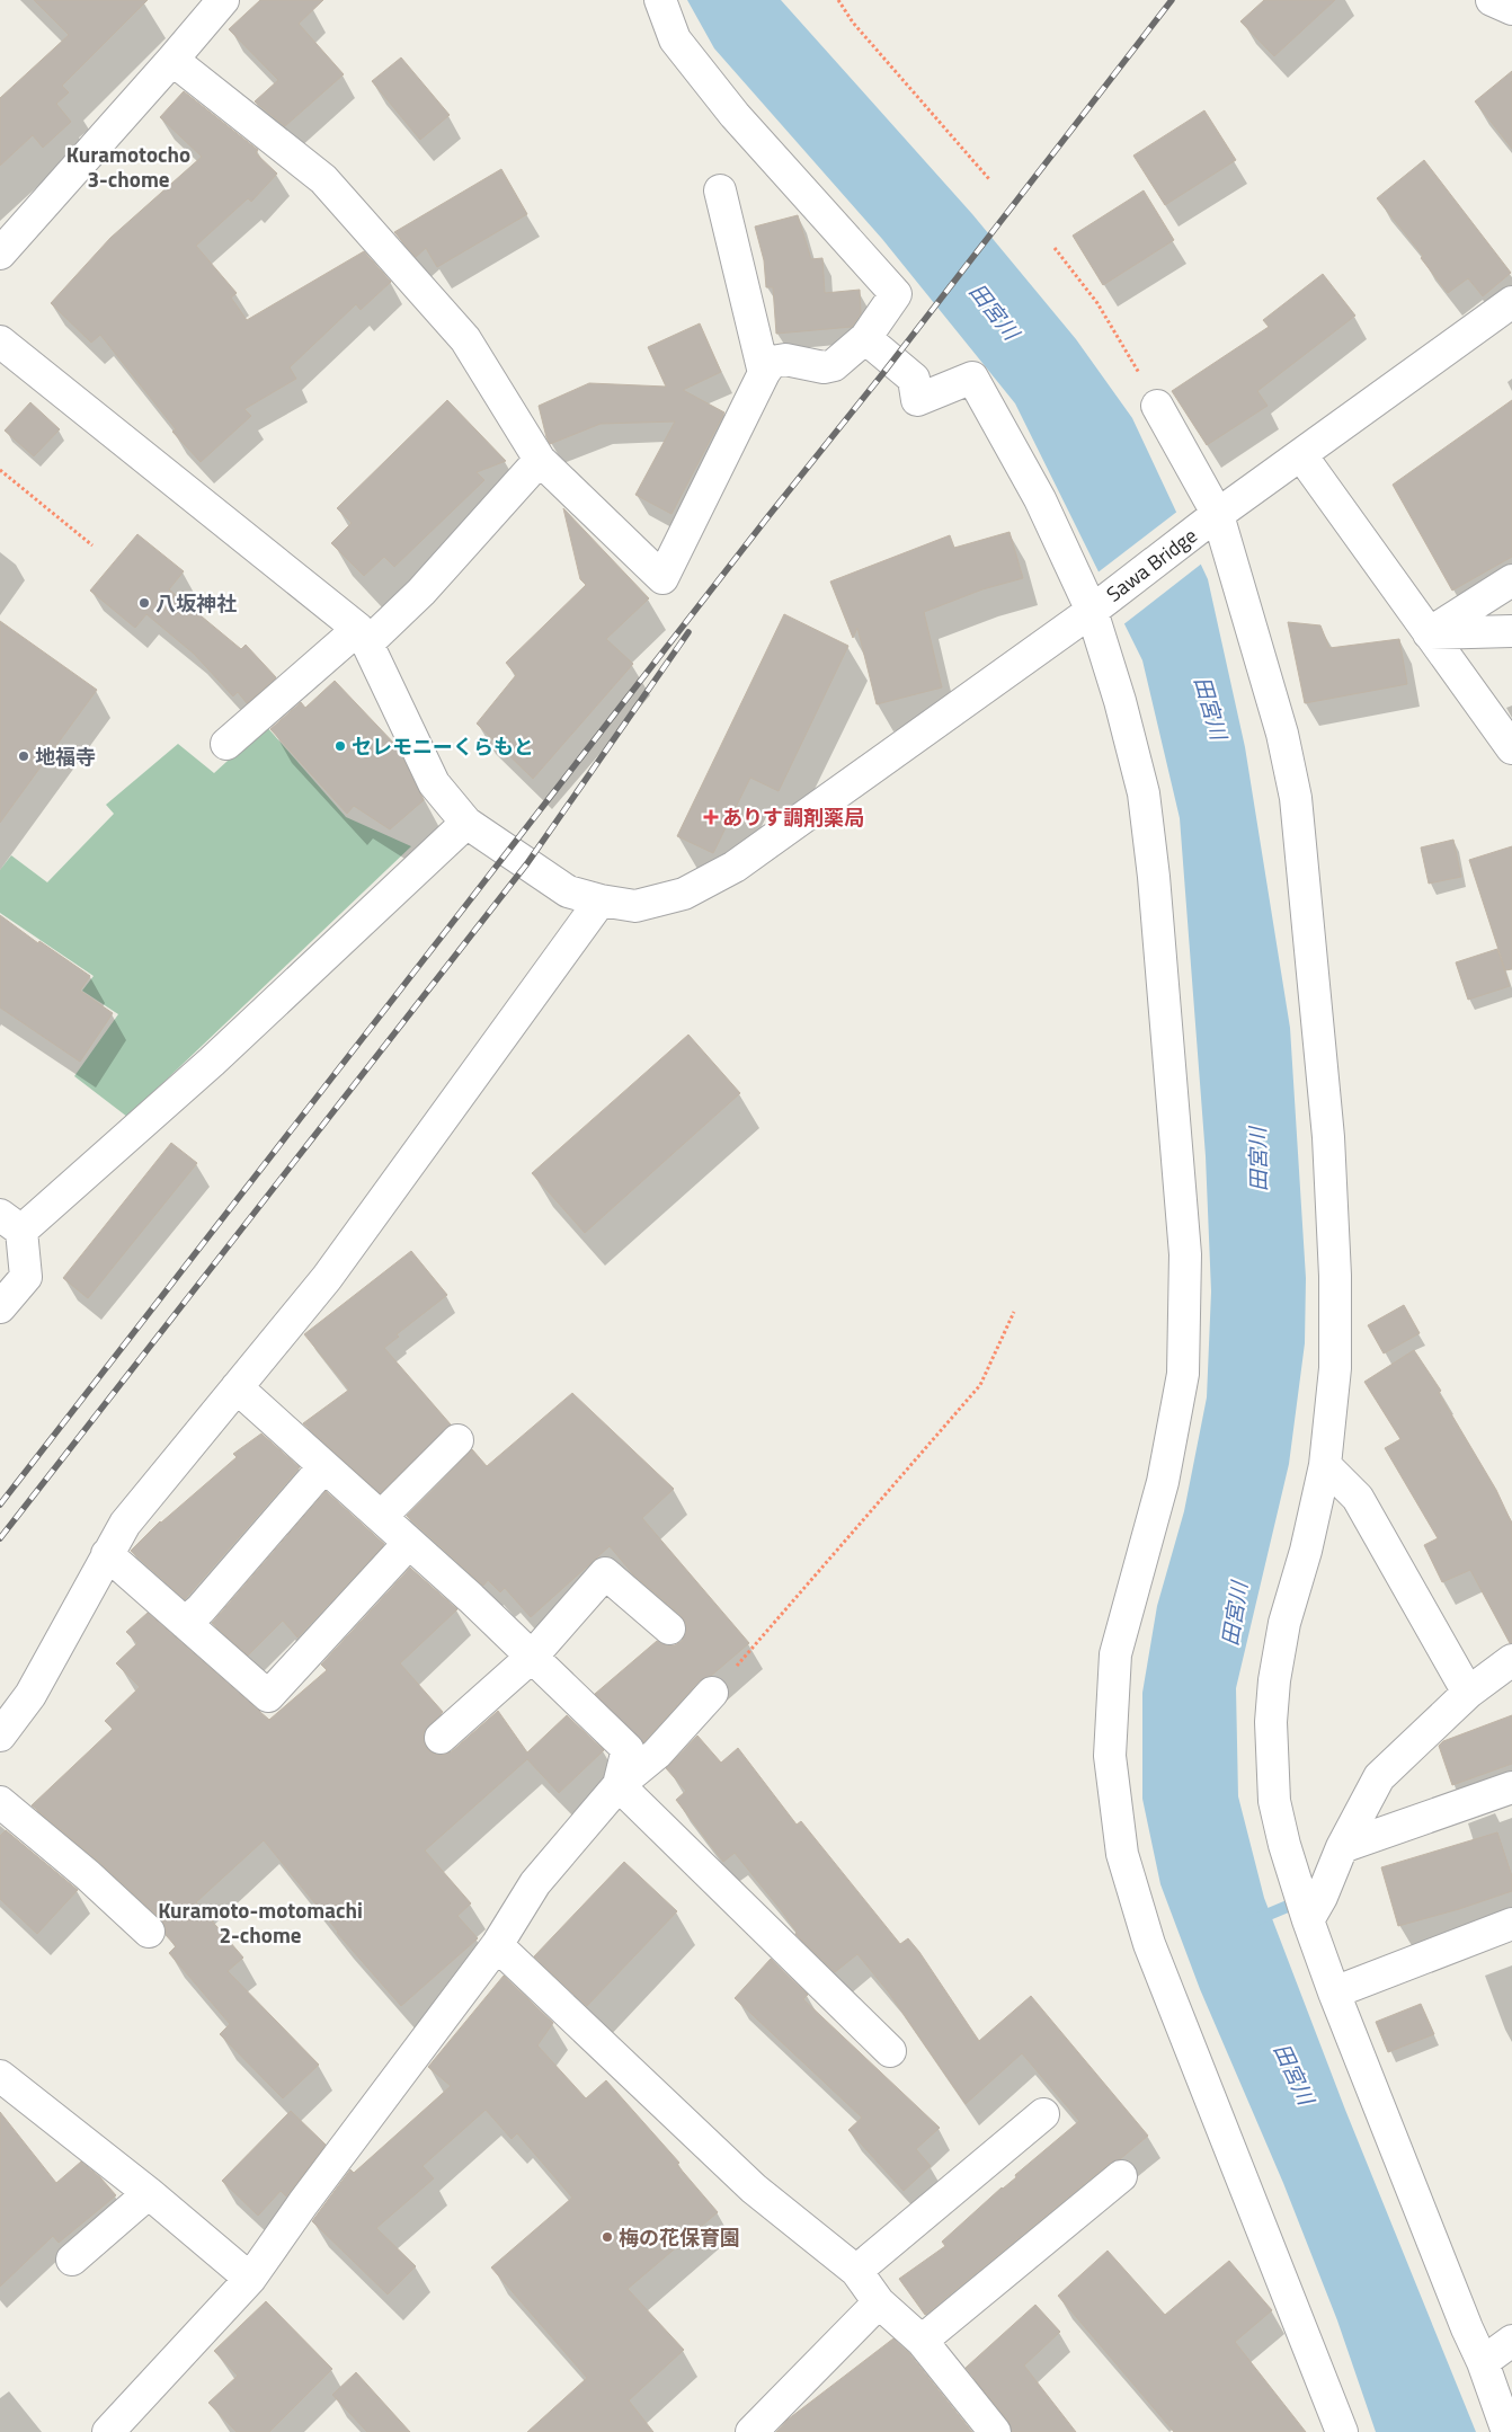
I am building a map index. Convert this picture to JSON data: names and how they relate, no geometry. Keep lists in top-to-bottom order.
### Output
{
  "streets": {
    "street": ["Sawa Bridge"]
  },
  "districts": ["Kuramotocho 3-chome", "Kuramoto-motomachi 2-chome"],
  "water": ["田宮川"],
  "places": {
    "other": [
      "八坂神社",
      "セレモニーくらもと",
      "地福寺",
      "梅の花保育園"
    ],
    "health": ["ありす調剤薬局"]
  }
}
